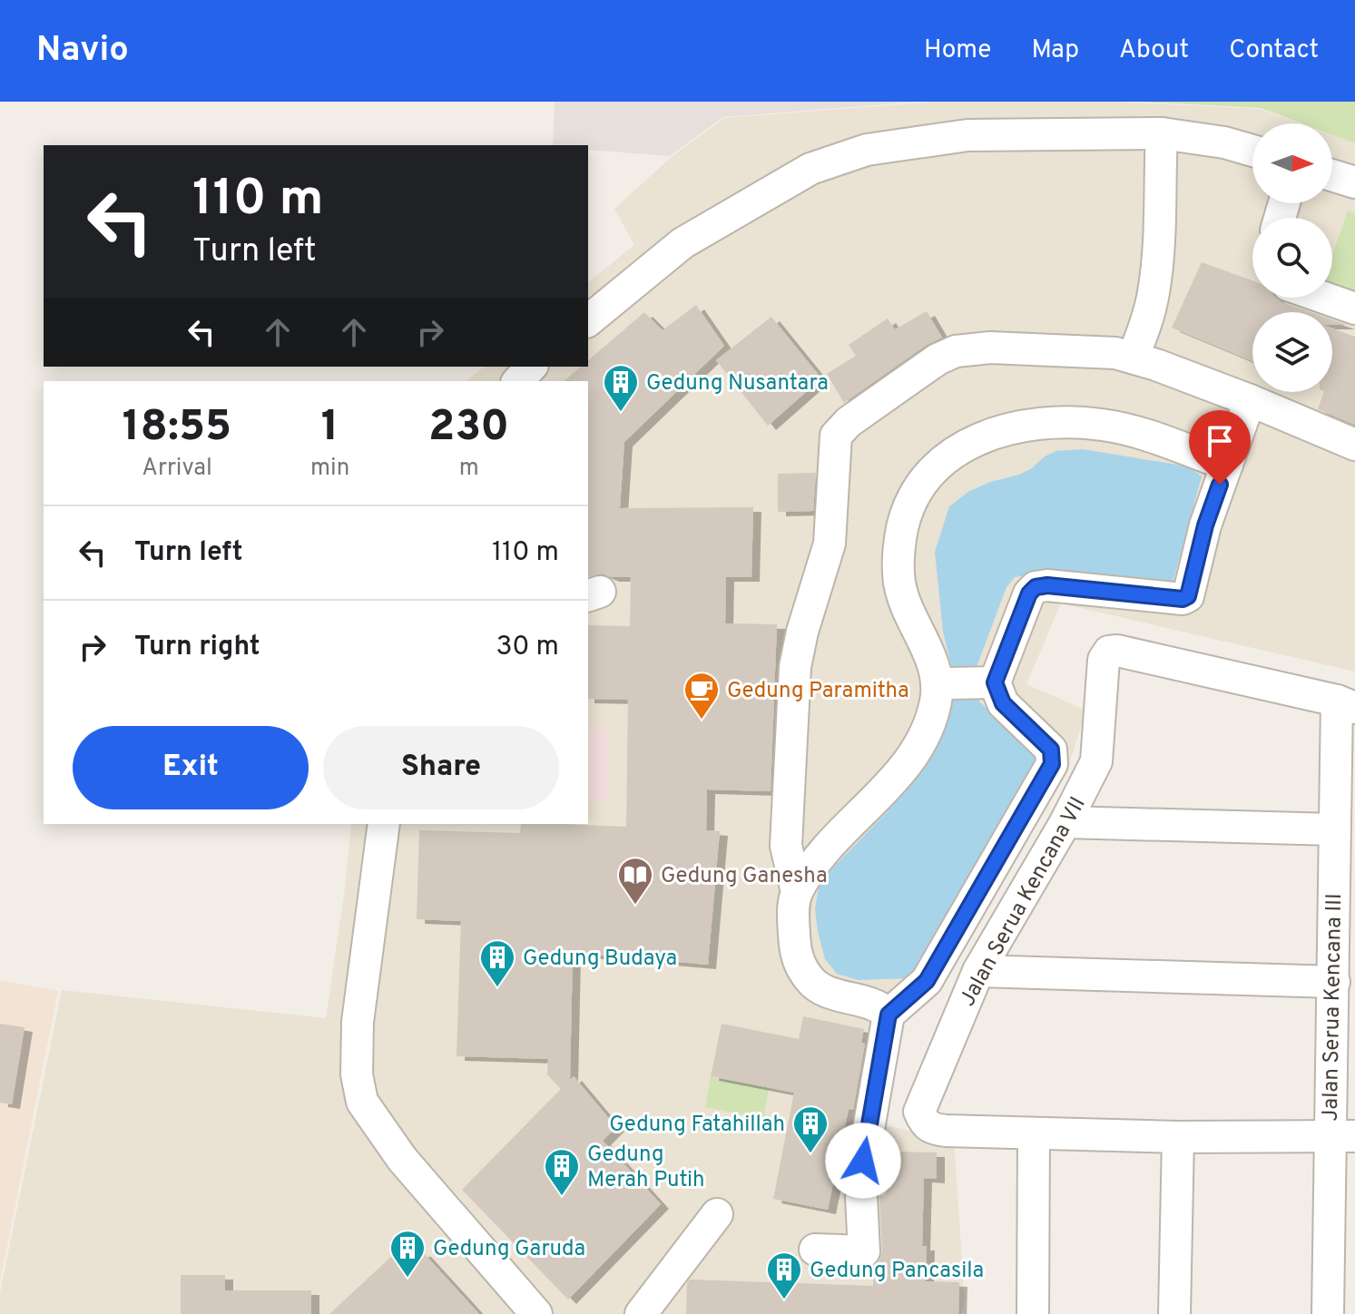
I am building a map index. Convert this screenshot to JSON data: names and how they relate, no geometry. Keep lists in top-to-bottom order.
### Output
{
  "streets": {
    "street": ["Jalan Serua Kencana VII", "Jalan Serua Kencana III"]
  },
  "crossings": [
    ["Jalan Serua Kencana VII", "Jalan Serua Kencana III"]
  ],
  "places": {
    "building": [
      "Gedung Nusantara",
      "Gedung Budaya",
      "Gedung Fatahillah",
      "Gedung Merah Putih",
      "Gedung Garuda",
      "Gedung Pancasila"
    ],
    "cafe": ["Gedung Paramitha"],
    "library": ["Gedung Ganesha"]
  },
  "north": "right",
  "page": {
    "header": "Navio",
    "nav": [
      "Home",
      "Map",
      "About",
      "Contact"
    ],
    "turn": ["110 m", "Turn left"],
    "eta": [
      "18:55",
      "Arrival",
      "1",
      "min",
      "230",
      "m"
    ],
    "list": [
      {
        "name": "Turn left",
        "value": "110 m"
      },
      {
        "name": "Turn right",
        "value": "30 m"
      }
    ],
    "buttons": ["Exit", "Share"]
  }
}
